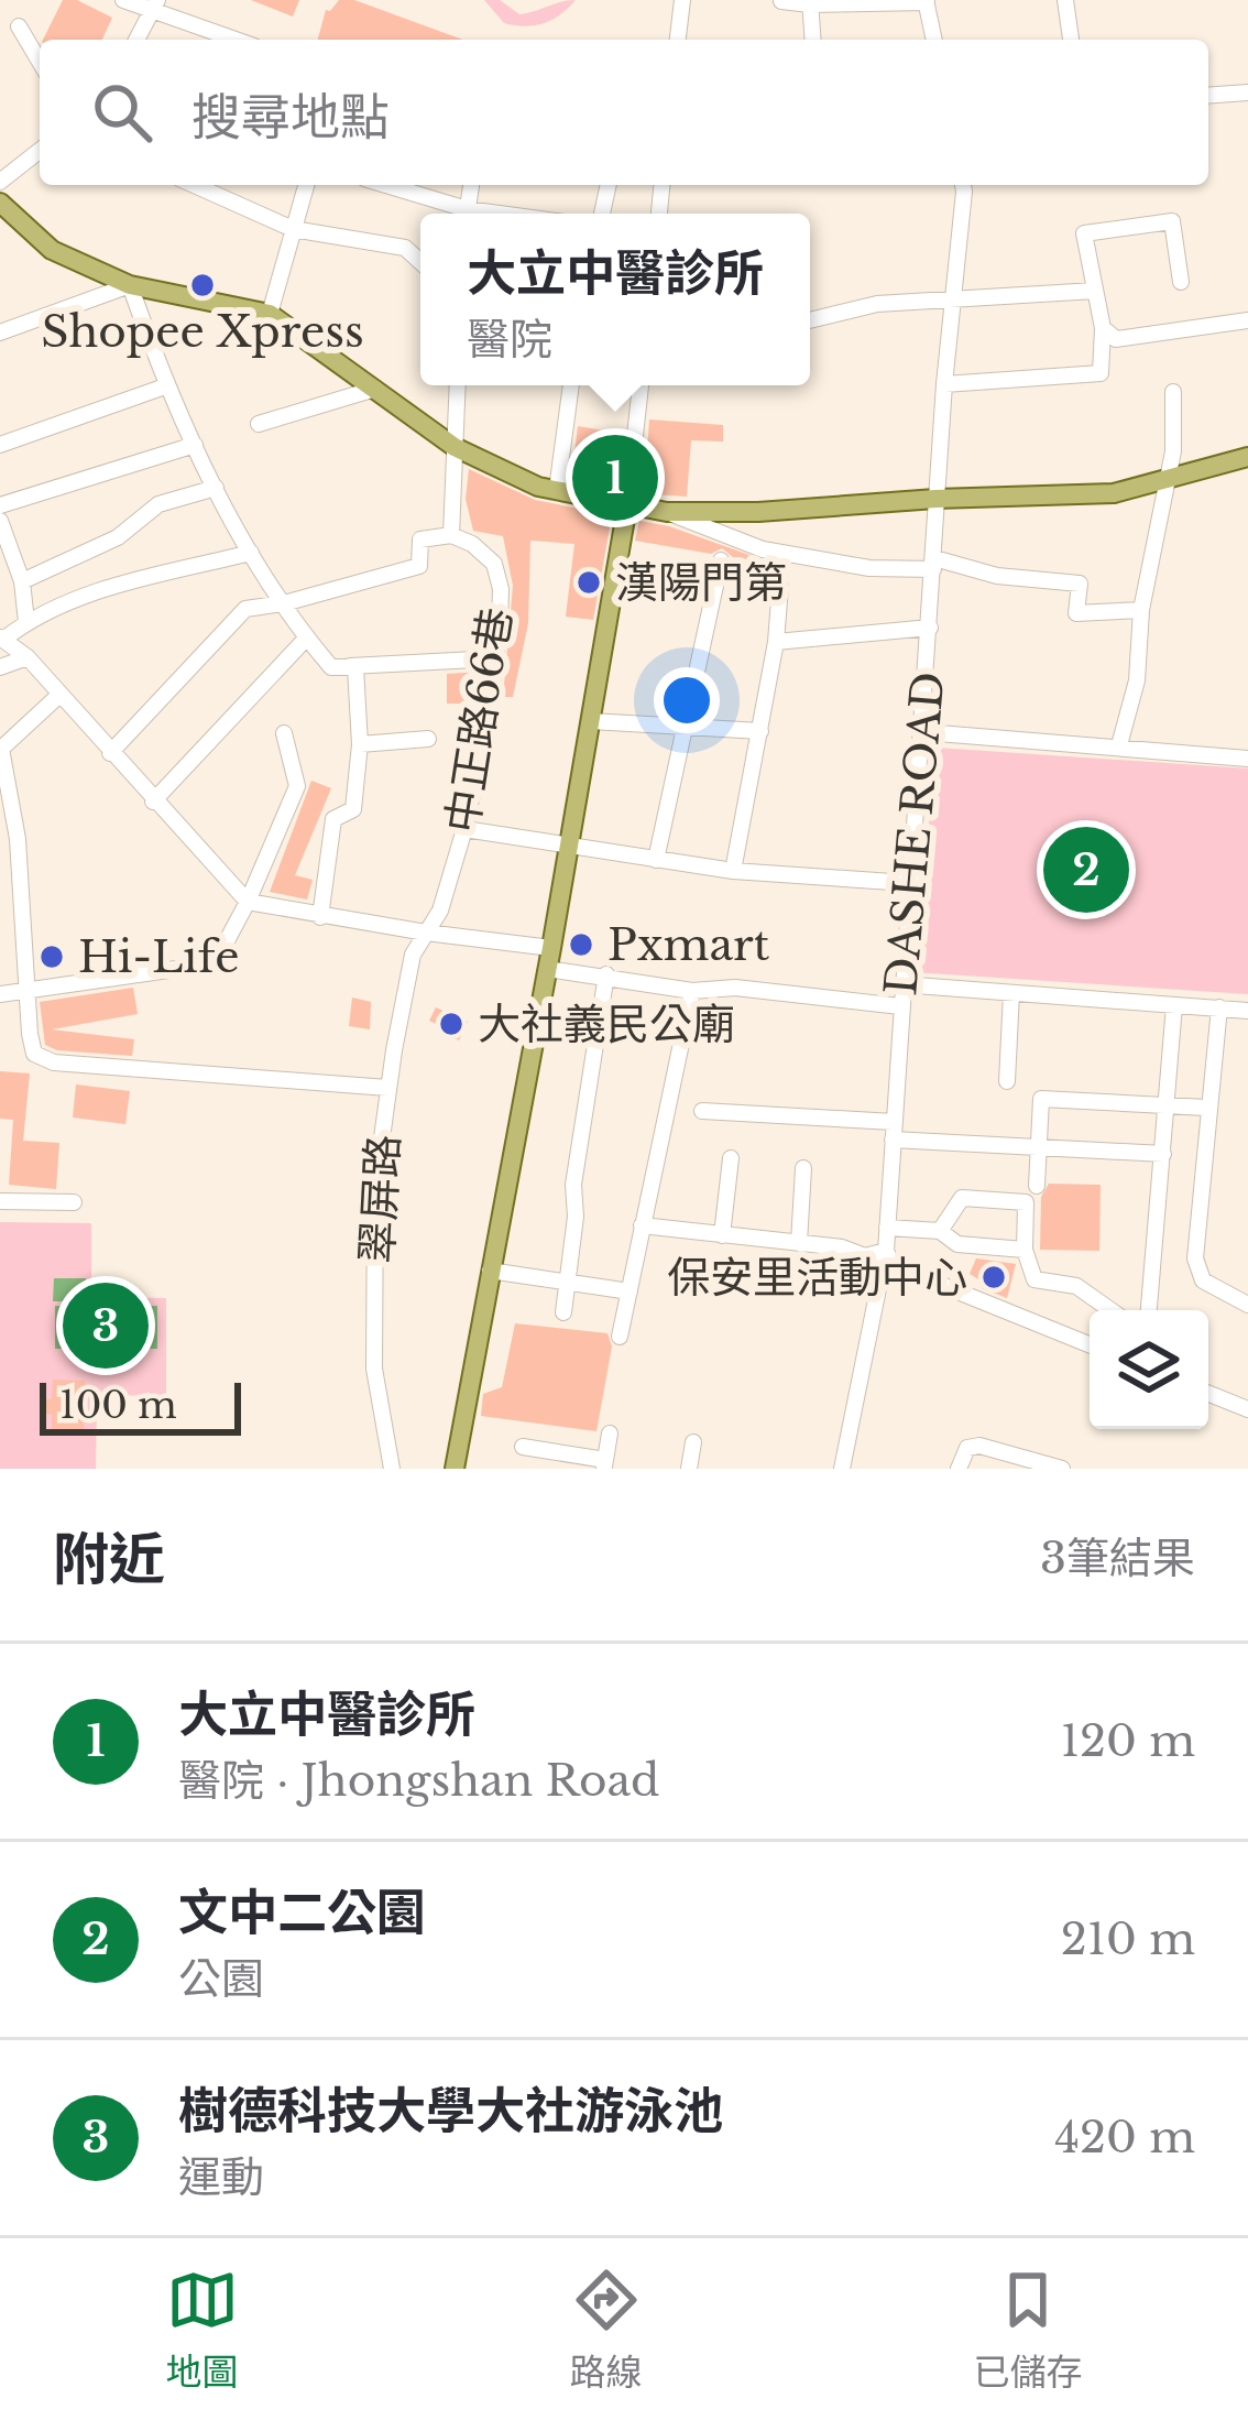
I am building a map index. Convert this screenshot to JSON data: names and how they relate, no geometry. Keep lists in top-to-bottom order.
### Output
{
  "streets": {
    "street": ["中正路66巷", "DASHE ROAD", "翠屏路"]
  },
  "crossings": [
    ["中正路66巷", "翠屏路"]
  ],
  "places": [
    "Shopee Xpress",
    "漢陽門第",
    "Pxmart",
    "Hi-Life",
    "大社義民公廟",
    "保安里活動中心"
  ],
  "scale_bar": "100 m",
  "page": {
    "search": "搜尋地點",
    "popup": ["大立中醫診所", "醫院"],
    "pins": ["1", "2", "3"],
    "scale": "100 m",
    "heading": ["附近", "3筆結果"],
    "list": [
      {
        "mark": "1",
        "name": "大立中醫診所",
        "note": "醫院 · Jhongshan Road",
        "value": "120 m"
      },
      {
        "mark": "2",
        "name": "文中二公園",
        "note": "公園",
        "value": "210 m"
      },
      {
        "mark": "3",
        "name": "樹德科技大學大社游泳池",
        "note": "運動",
        "value": "420 m"
      }
    ],
    "nav": ["地圖", "路線", "已儲存"]
  }
}
